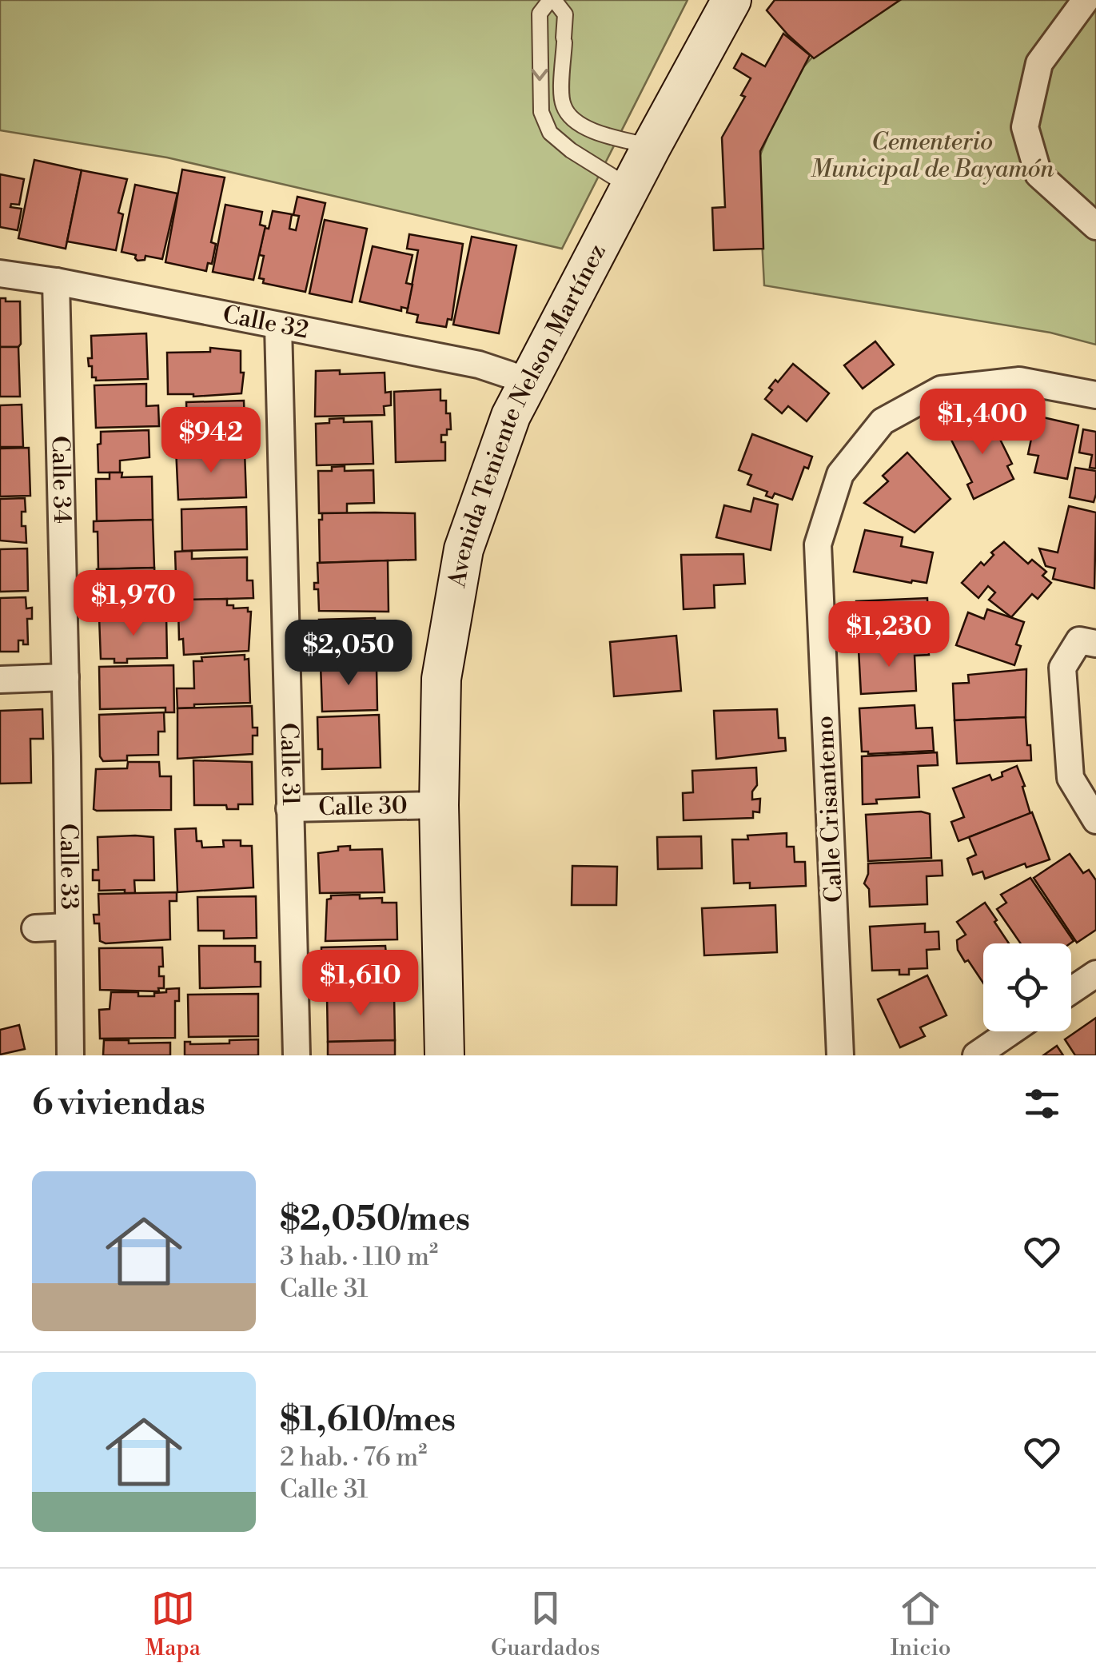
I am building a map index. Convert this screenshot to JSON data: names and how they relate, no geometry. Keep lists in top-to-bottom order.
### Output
{
  "streets": {
    "street": [
      "Calle 32",
      "Avenida Teniente Nelson Martínez",
      "Calle 34",
      "Calle 31",
      "Calle 30",
      "Calle Crisantemo",
      "Calle 33"
    ]
  },
  "crossings": [
    ["Calle 32", "Avenida Teniente Nelson Martínez"],
    ["Calle 32", "Calle 34"],
    ["Calle 32", "Calle 31"],
    ["Avenida Teniente Nelson Martínez", "Calle 30"],
    ["Calle 34", "Calle 33"],
    ["Calle 31", "Calle 30"]
  ],
  "parks": ["Cementerio Municipal de Bayamón"],
  "page": {
    "price": [
      "$1,400",
      "$942",
      "$1,970",
      "$1,230",
      "$2,050",
      "$1,610"
    ],
    "heading": "6 viviendas",
    "list": [
      {
        "name": "$2,050/mes",
        "note": "3 hab. · 110 m² · Calle 31"
      },
      {
        "name": "$1,610/mes",
        "note": "2 hab. · 76 m² · Calle 31"
      }
    ],
    "tabs": ["Mapa", "Guardados", "Inicio"]
  }
}
